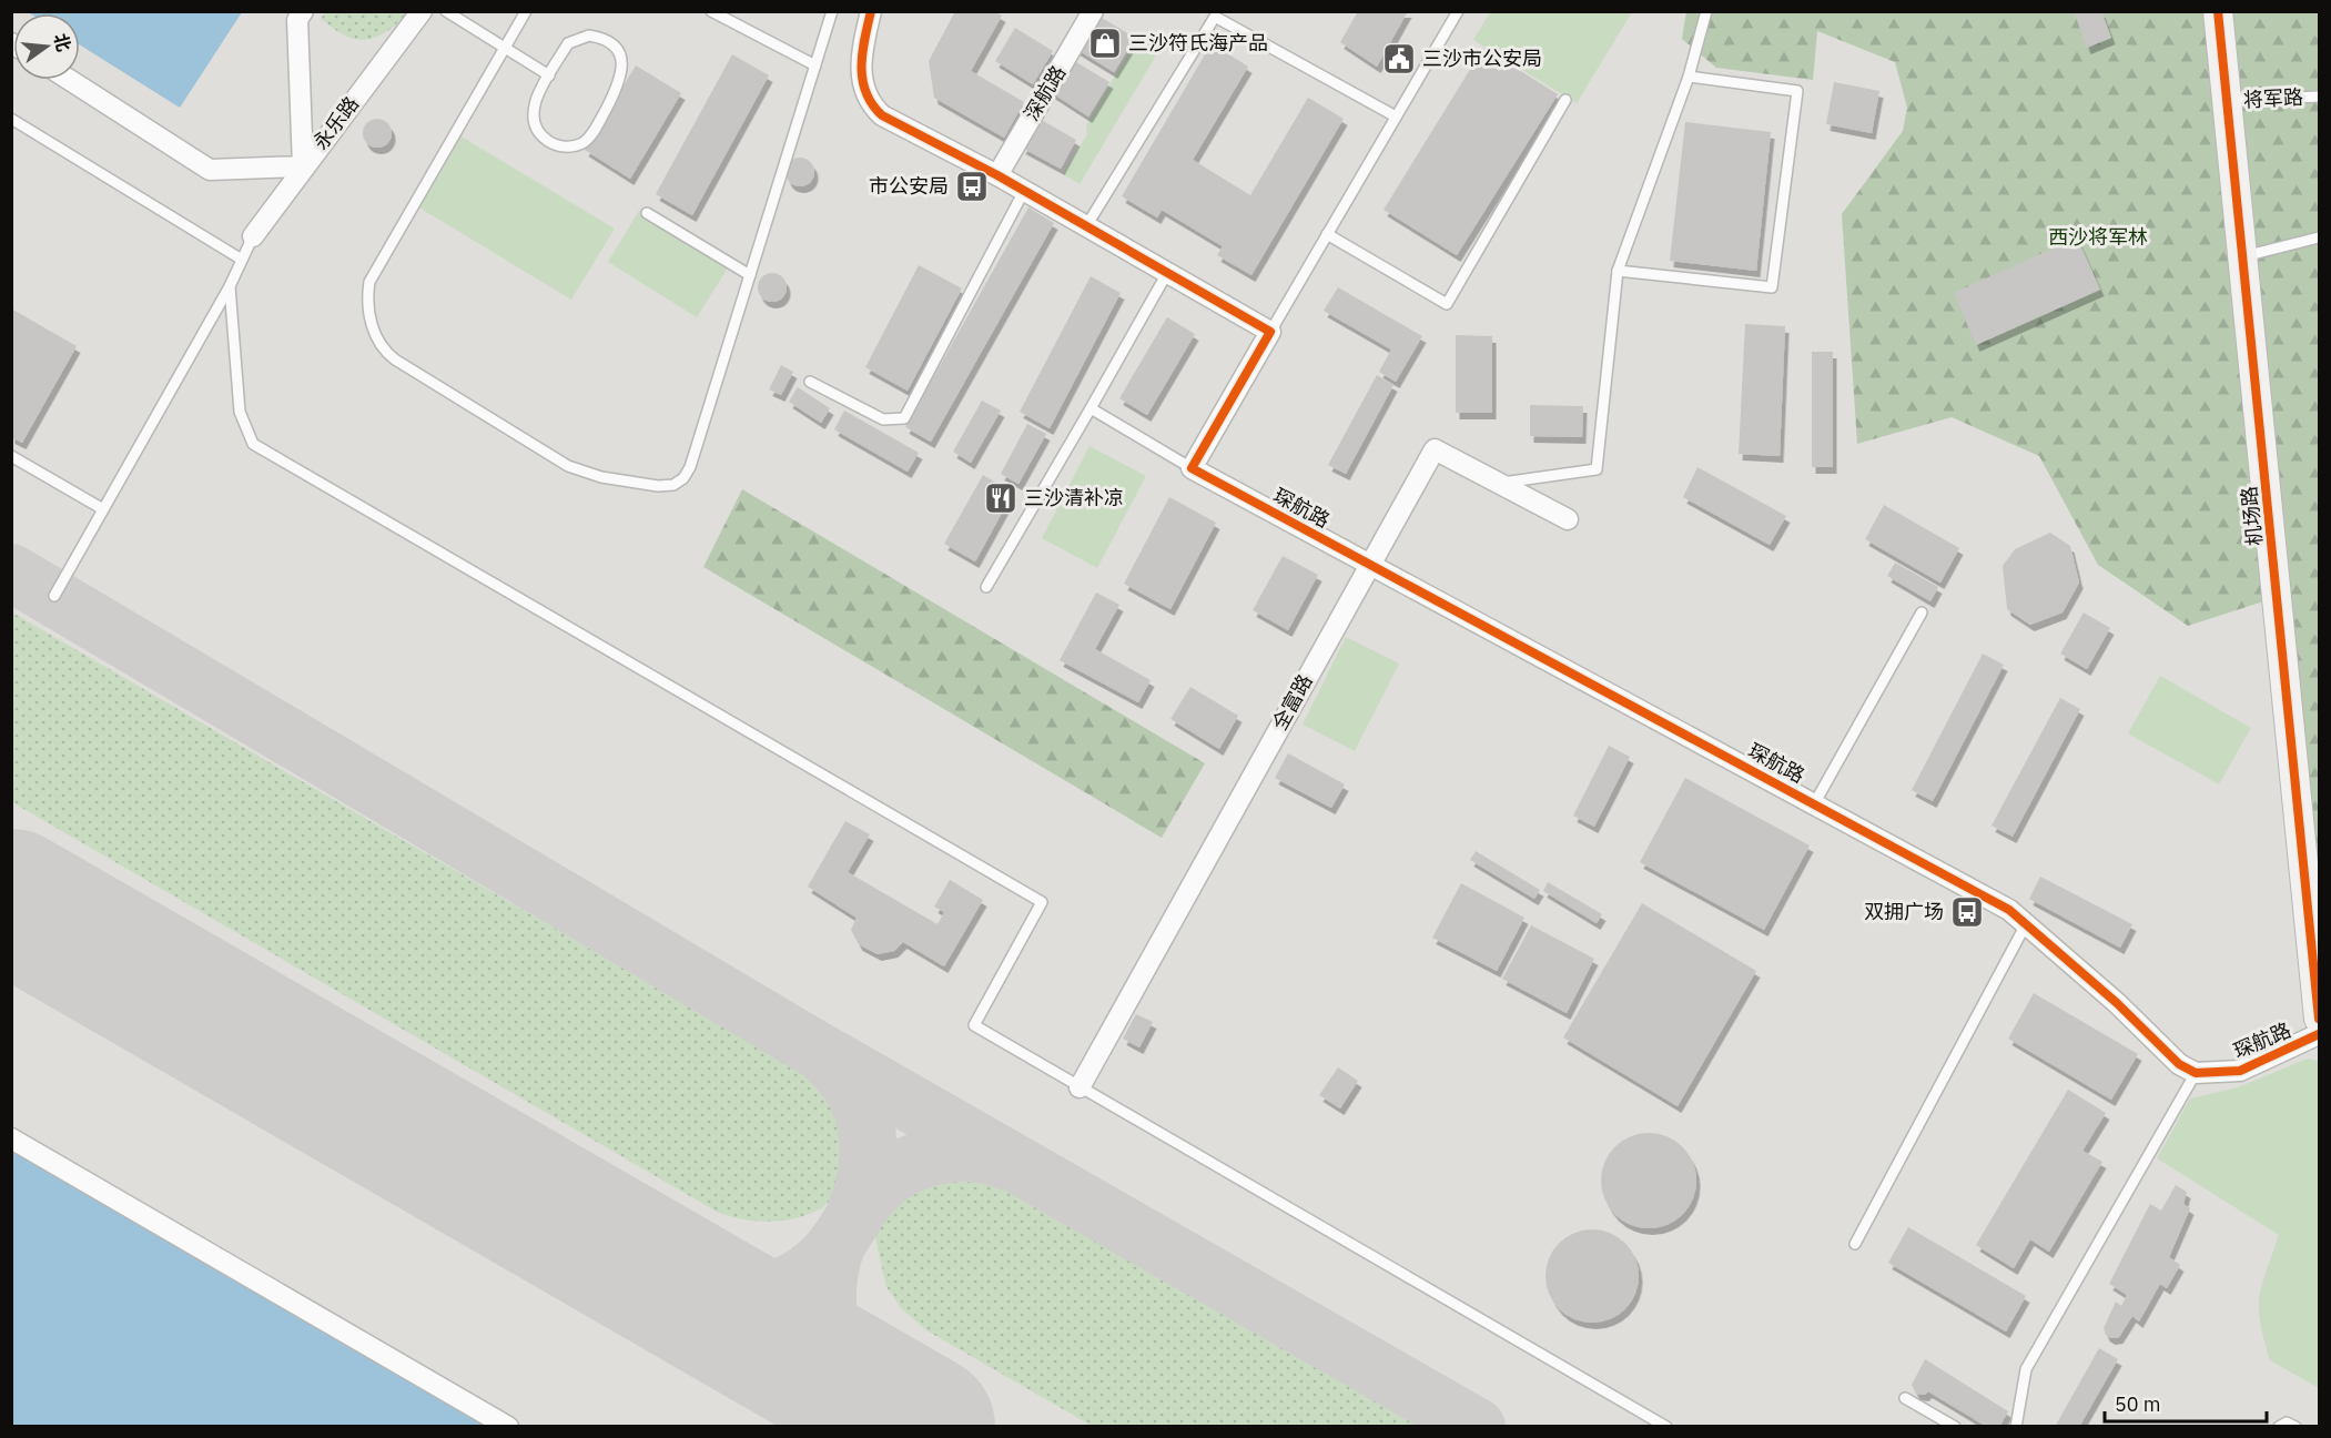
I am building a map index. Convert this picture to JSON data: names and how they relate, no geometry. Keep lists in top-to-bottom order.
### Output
{
  "streets": {
    "street": [
      "深航路",
      "永乐路",
      "琛航路",
      "机场路",
      "全富路"
    ],
    "lane": ["将军路"]
  },
  "crossings": [
    ["将军路", "机场路"],
    ["琛航路", "全富路"]
  ],
  "parks": ["西沙将军林"],
  "places": {
    "shop": ["三沙符氏海产品"],
    "public building": ["三沙市公安局"],
    "bus stop": ["市公安局", "双拥广场"],
    "restaurant": ["三沙清补凉"]
  },
  "scale_bar": "50 m",
  "north": "right"
}
